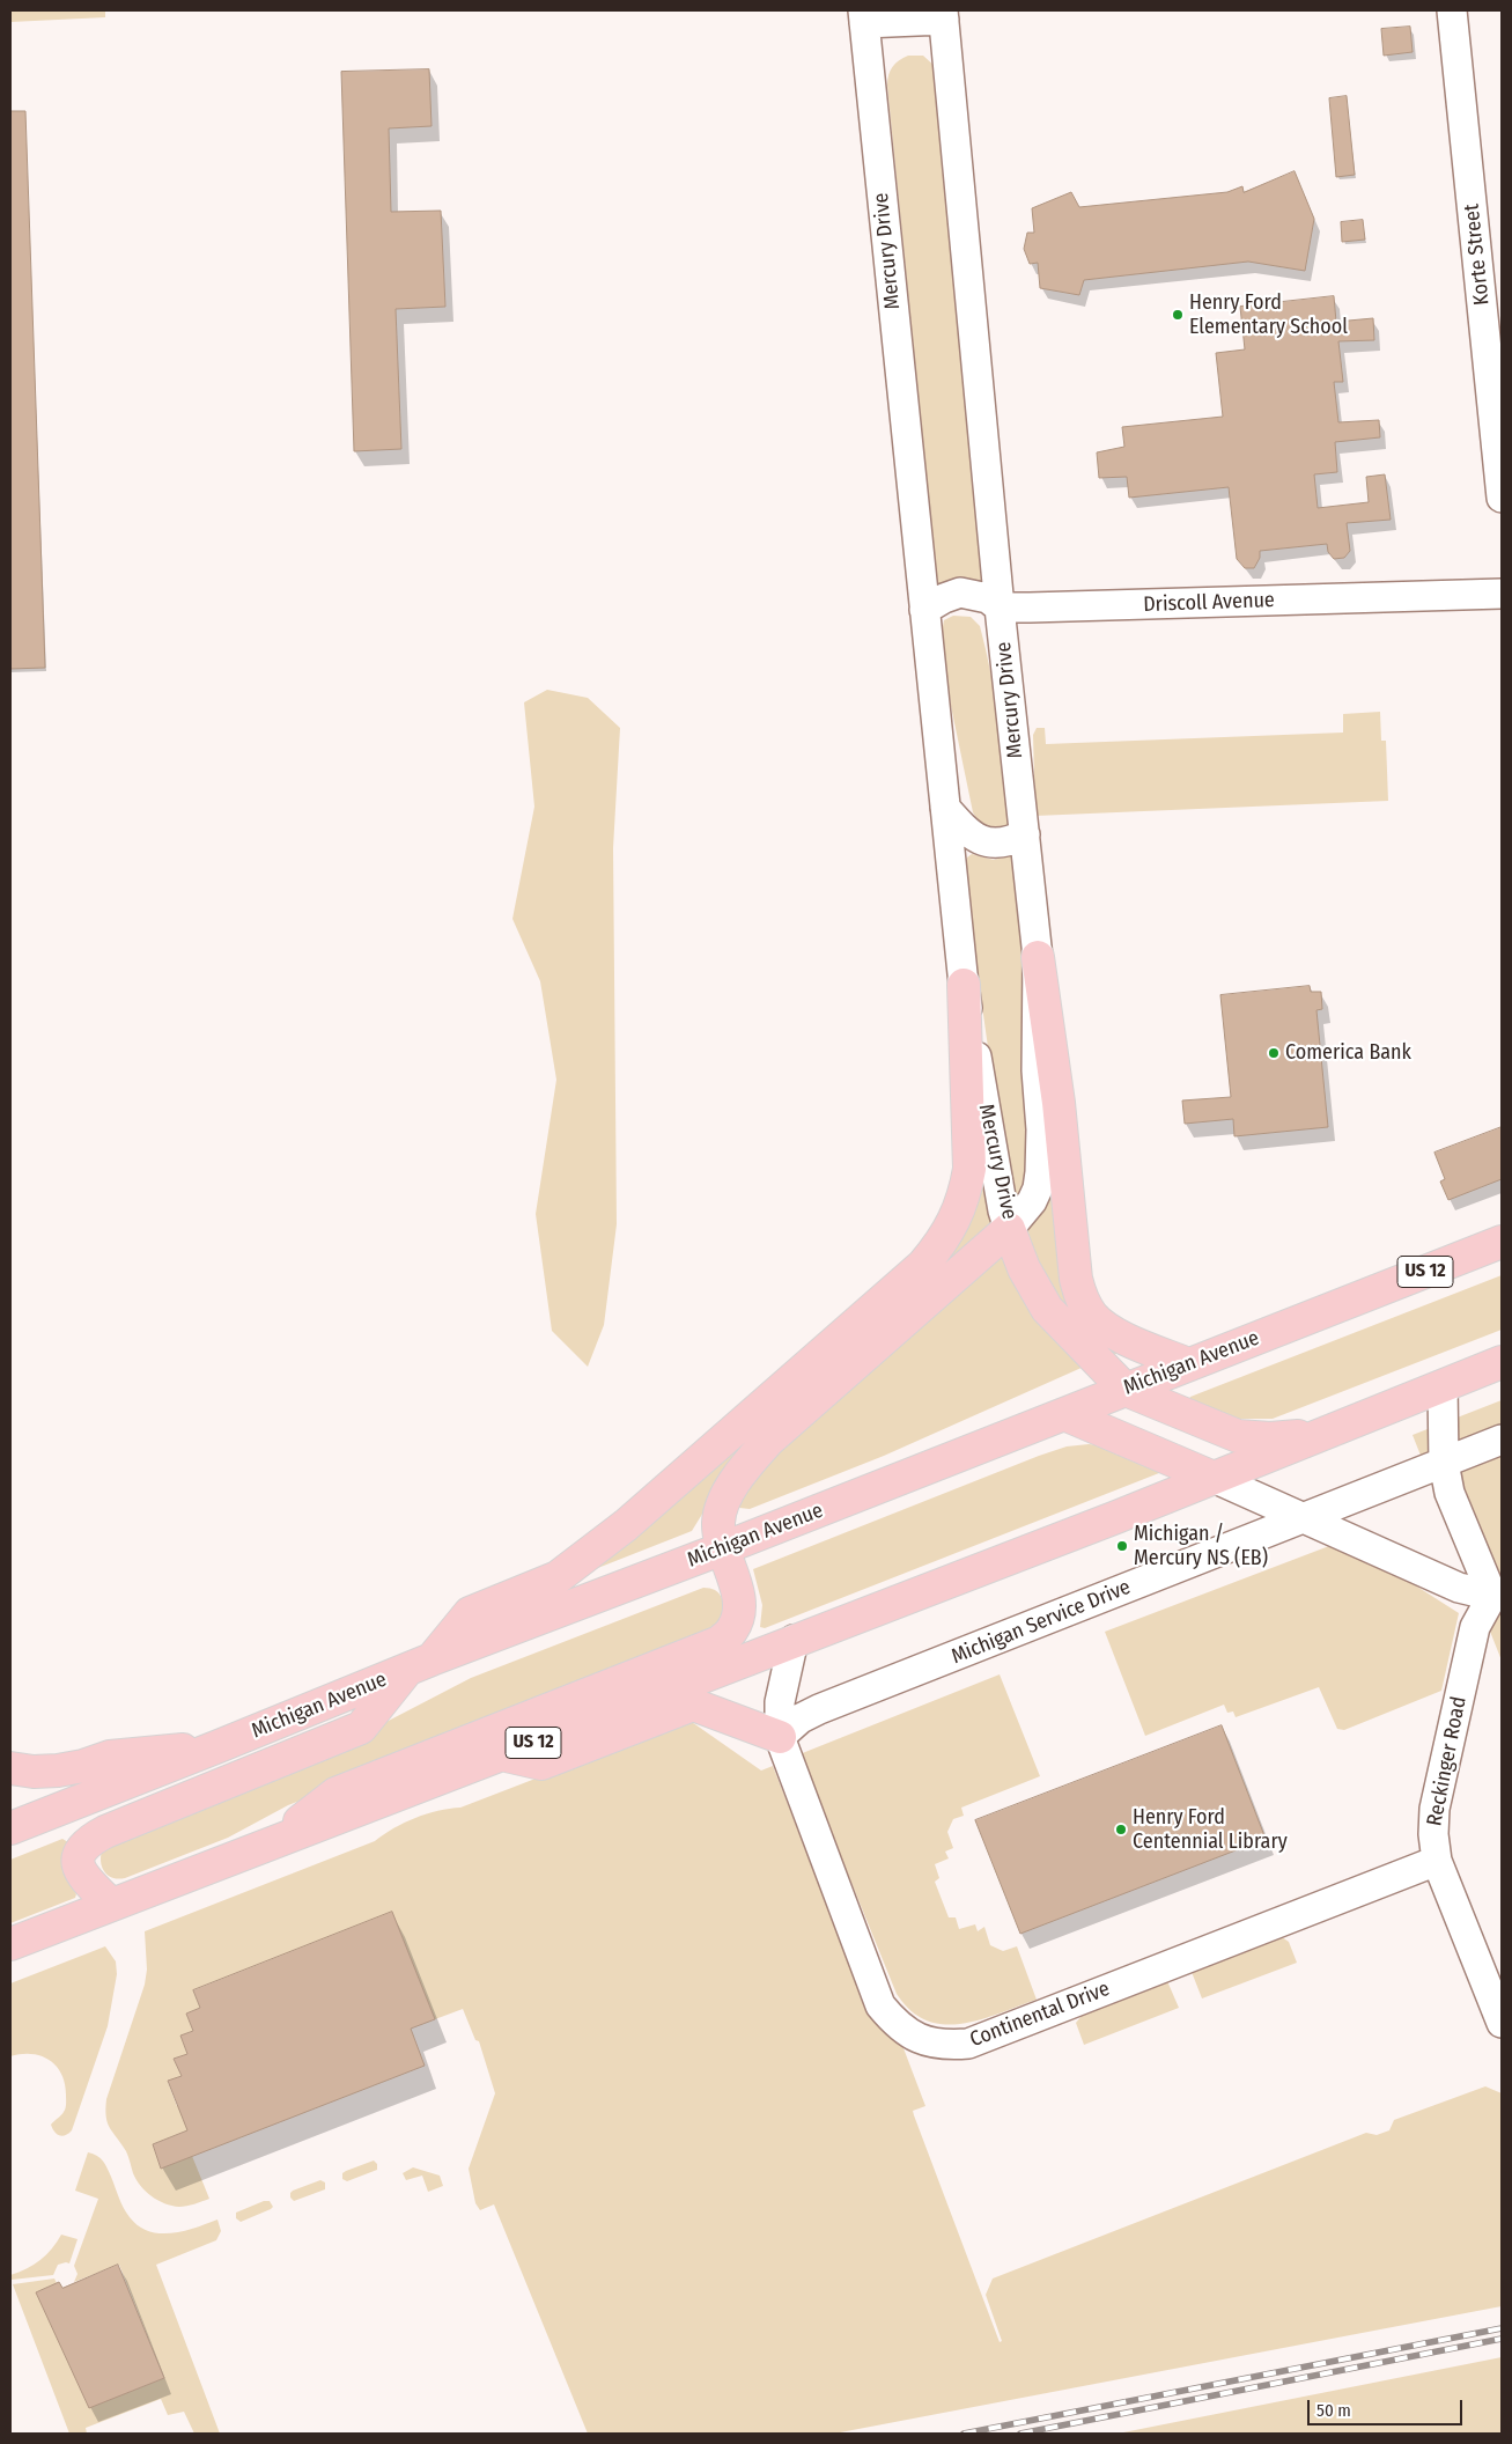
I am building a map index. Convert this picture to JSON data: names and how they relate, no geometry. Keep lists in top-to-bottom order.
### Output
{
  "streets": {
    "main road": ["US 12", "Michigan Avenue"],
    "street": [
      "Mercury Drive",
      "Korte Street",
      "Driscoll Avenue",
      "Michigan Service Drive",
      "Reckinger Road",
      "Continental Drive"
    ]
  },
  "crossings": [
    ["Mercury Drive", "Driscoll Avenue"],
    ["US 12", "Continental Drive"],
    ["Michigan Service Drive", "Continental Drive"],
    ["Reckinger Road", "Continental Drive"]
  ],
  "places": [
    "Henry Ford Elementary School",
    "Comerica Bank",
    "Michigan / Mercury NS (EB)",
    "Henry Ford Centennial Library"
  ],
  "scale_bar": "50 m"
}
